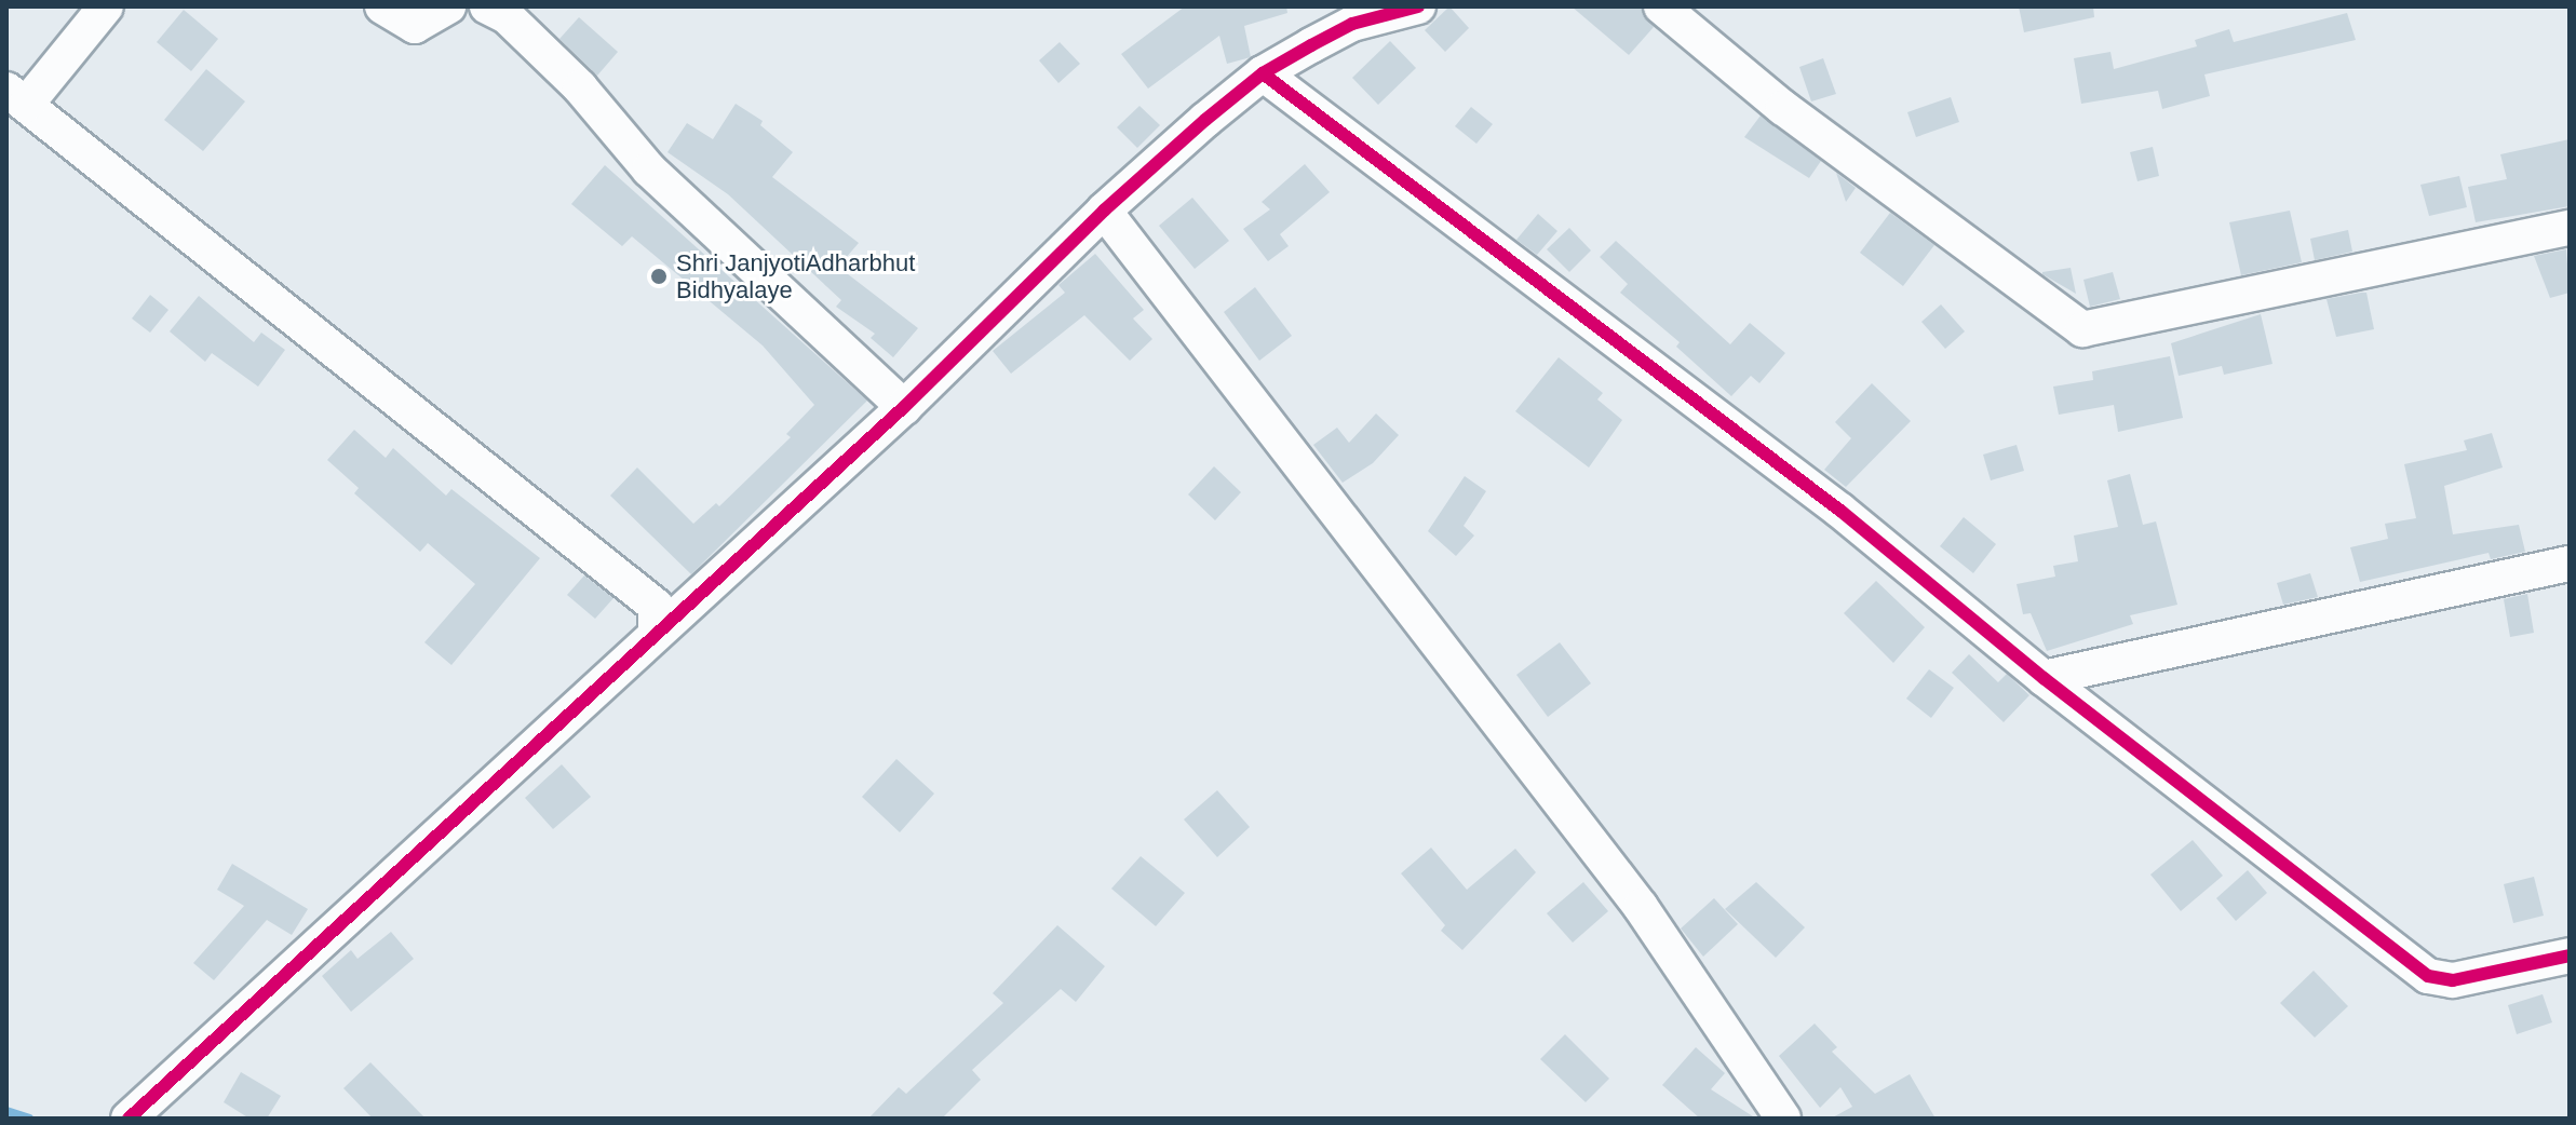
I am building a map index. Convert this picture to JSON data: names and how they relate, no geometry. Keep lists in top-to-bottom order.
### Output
{
  "places": ["Shri JanjyotiAdharbhut Bidhyalaye"]
}
